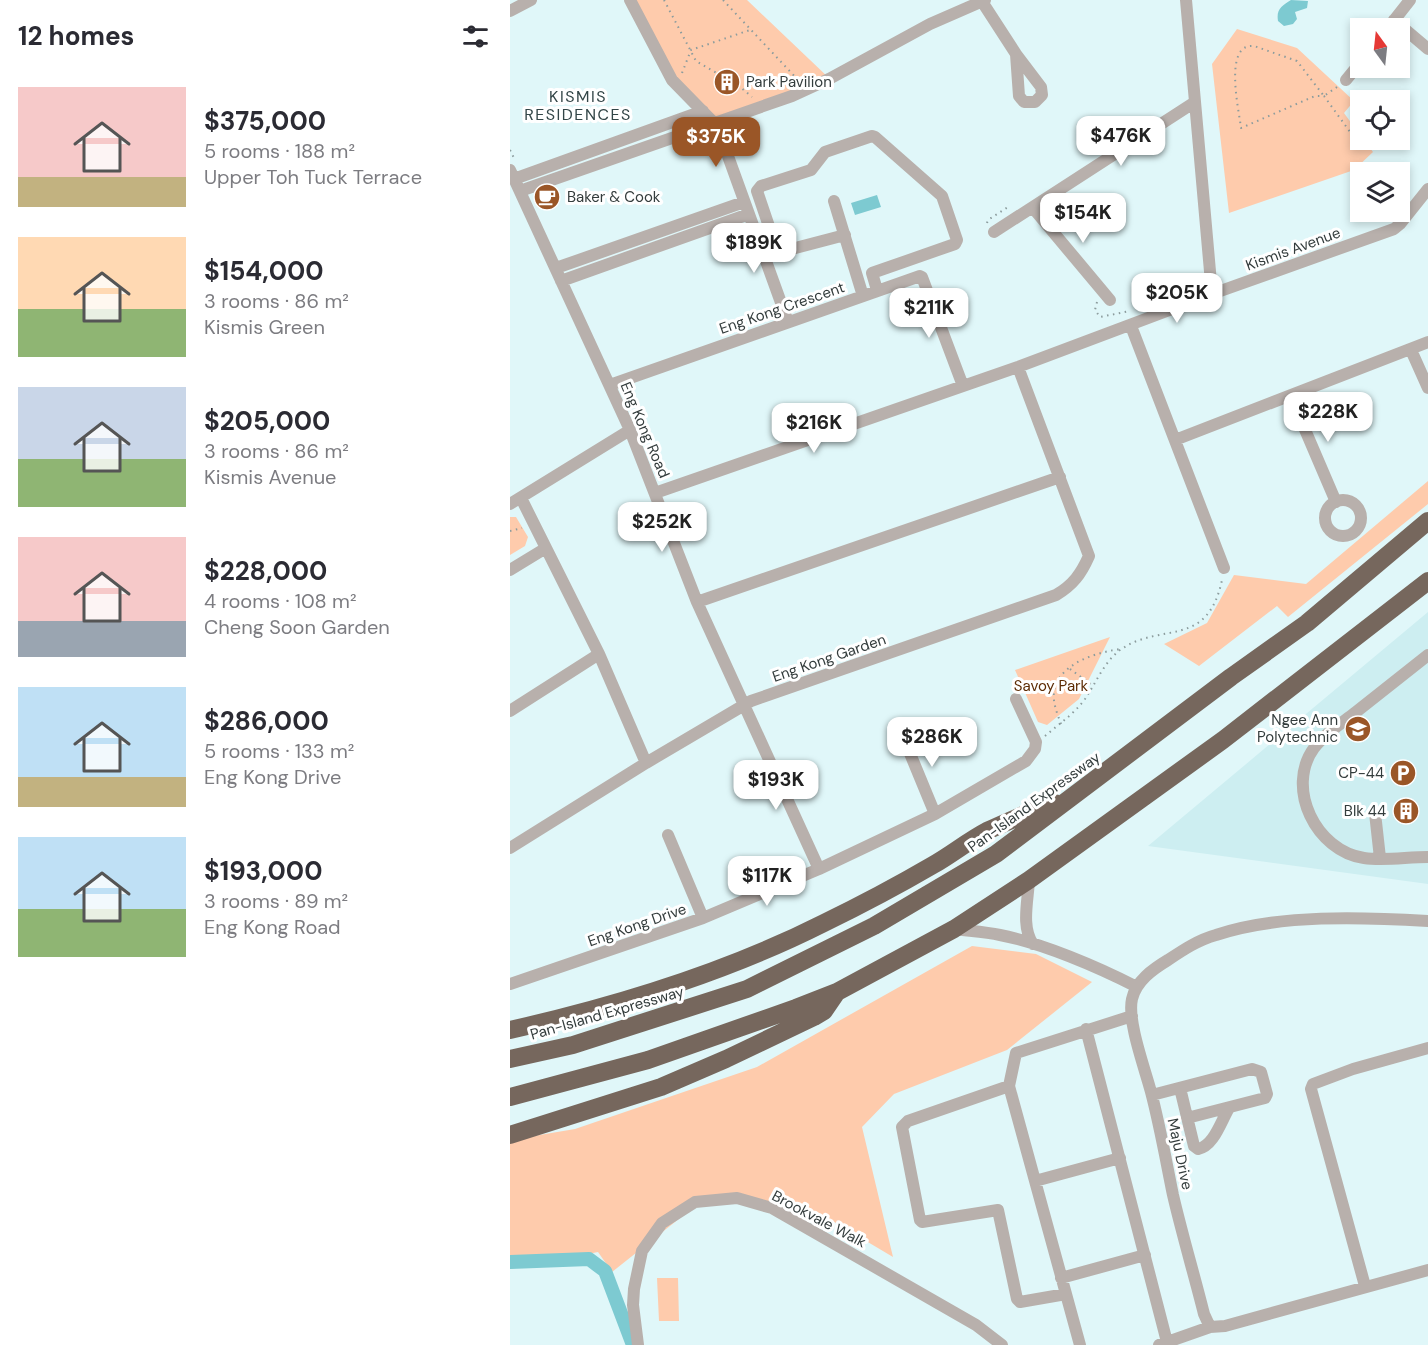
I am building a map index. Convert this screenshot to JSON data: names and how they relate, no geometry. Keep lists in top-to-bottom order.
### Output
{
  "streets": {
    "highway": ["Pan-Island Expressway"],
    "street": [
      "Kismis Avenue",
      "Eng Kong Crescent",
      "Eng Kong Road",
      "Eng Kong Garden",
      "Eng Kong Drive",
      "Maju Drive",
      "Brookvale Walk"
    ]
  },
  "crossings": [
    ["Kismis Avenue", "Eng Kong Garden"],
    ["Eng Kong Crescent", "Eng Kong Road"],
    ["Eng Kong Road", "Eng Kong Garden"],
    ["Eng Kong Road", "Eng Kong Drive"]
  ],
  "districts": ["KISMIS RESIDENCES"],
  "parks": ["Savoy Park"],
  "places": {
    "building": ["Park Pavilion", "Blk 44"],
    "cafe": ["Baker & Cook"],
    "school or university": ["Ngee Ann Polytechnic"],
    "parking": ["CP-44"]
  },
  "north": "top",
  "page": {
    "heading": "12 homes",
    "list": [
      {
        "name": "$375,000",
        "note": "5 rooms · 188 m² · Upper Toh Tuck Terrace"
      },
      {
        "name": "$154,000",
        "note": "3 rooms · 86 m² · Kismis Green"
      },
      {
        "name": "$205,000",
        "note": "3 rooms · 86 m² · Kismis Avenue"
      },
      {
        "name": "$228,000",
        "note": "4 rooms · 108 m² · Cheng Soon Garden"
      },
      {
        "name": "$286,000",
        "note": "5 rooms · 133 m² · Eng Kong Drive"
      },
      {
        "name": "$193,000",
        "note": "3 rooms · 89 m² · Eng Kong Road"
      }
    ],
    "price": [
      "$476K",
      "$375K",
      "$154K",
      "$189K",
      "$205K",
      "$211K",
      "$228K",
      "$216K",
      "$252K",
      "$286K",
      "$193K",
      "$117K"
    ]
  }
}
